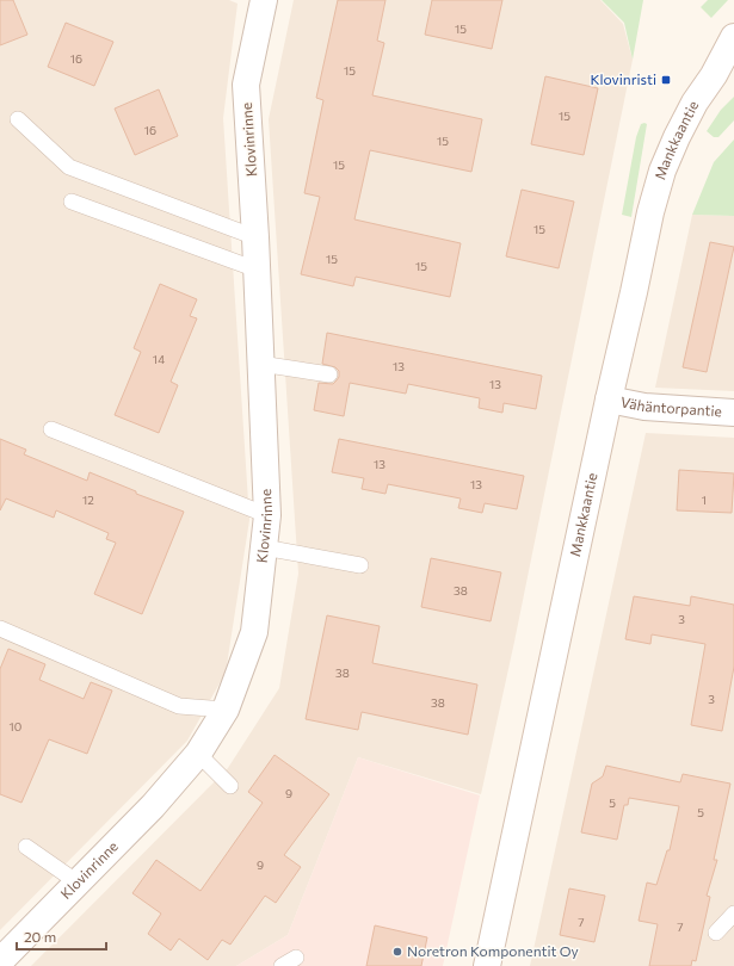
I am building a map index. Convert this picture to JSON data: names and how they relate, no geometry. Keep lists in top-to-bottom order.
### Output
{
  "streets": {
    "street": ["Klovinrinne", "Mankkaantie", "Vähäntorpantie"]
  },
  "crossings": [
    ["Mankkaantie", "Vähäntorpantie"]
  ],
  "places": {
    "transit": ["Klovinristi"],
    "other": ["Noretron Komponentit Oy"]
  },
  "house_numbers": [
    "15",
    "16",
    "15",
    "15",
    "16",
    "15",
    "15",
    "15",
    "15",
    "15",
    "14",
    "13",
    "13",
    "13",
    "13",
    "12",
    "1",
    "38",
    "3",
    "38",
    "3",
    "38",
    "10",
    "9",
    "5",
    "5",
    "9",
    "7",
    "7"
  ],
  "scale_bar": "20 m"
}
